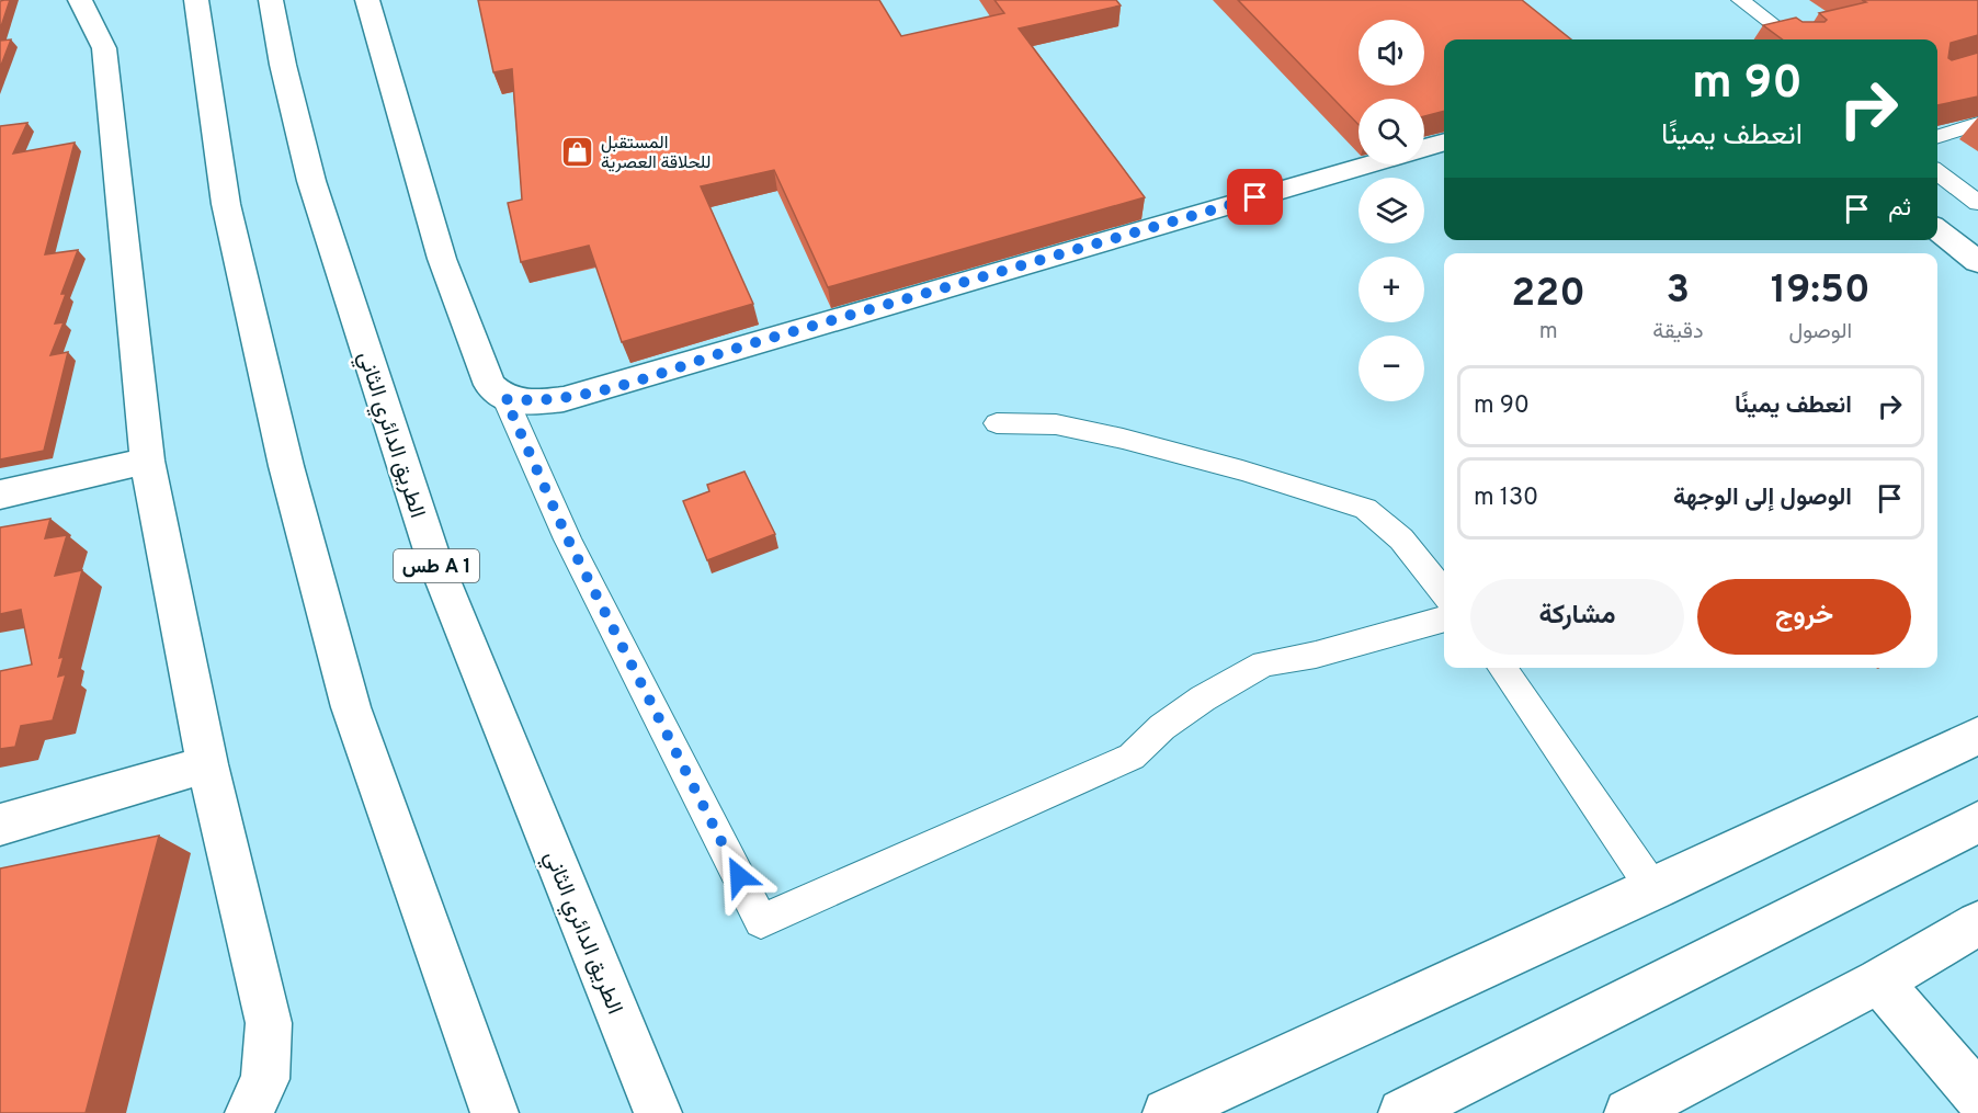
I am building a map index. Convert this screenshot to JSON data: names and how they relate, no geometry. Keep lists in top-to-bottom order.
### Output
{
  "streets": {
    "main road": ["الطريق الدائري الثاني", "طس A 1"]
  },
  "places": {
    "shop": ["المستقبل للحلاقة العصرية"]
  },
  "page": {
    "map_buttons": ["+", "−"],
    "turn": ["90 m", "انعطف يمينًا"],
    "then": "ثم",
    "eta": [
      "19:50",
      "الوصول",
      "3",
      "دقيقة",
      "220",
      "m"
    ],
    "list": [
      {
        "name": "انعطف يمينًا",
        "value": "90 m"
      },
      {
        "name": "الوصول إلى الوجهة",
        "value": "130 m"
      }
    ],
    "buttons": ["خروج", "مشاركة"]
  }
}
